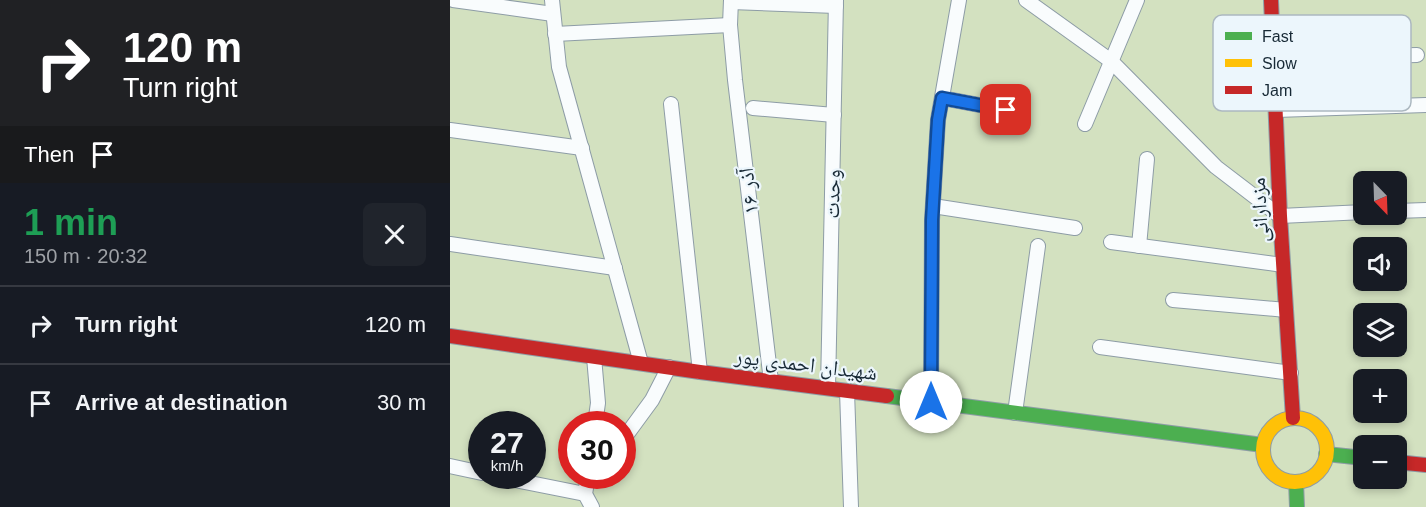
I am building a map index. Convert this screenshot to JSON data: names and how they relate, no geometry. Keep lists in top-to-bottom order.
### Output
{
  "streets": {
    "street": [
      "۱۶ آذر",
      "وحدت",
      "مزدارانی",
      "شهیدان احمدی پور"
    ]
  },
  "crossings": [
    ["۱۶ آذر", "شهیدان احمدی پور"],
    ["وحدت", "شهیدان احمدی پور"],
    ["مزدارانی", "شهیدان احمدی پور"]
  ],
  "legend": ["Fast", "Slow", "Jam"],
  "north": "bottom right",
  "page": {
    "turn": ["120 m", "Turn right"],
    "then": "Then",
    "map_buttons": ["+", "−"],
    "heading": ["1 min", "150 m · 20:32"],
    "list": [
      {
        "name": "Turn right",
        "value": "120 m"
      },
      {
        "name": "Arrive at destination",
        "value": "30 m"
      }
    ],
    "speed": "27 km/h",
    "limit": "30"
  }
}
